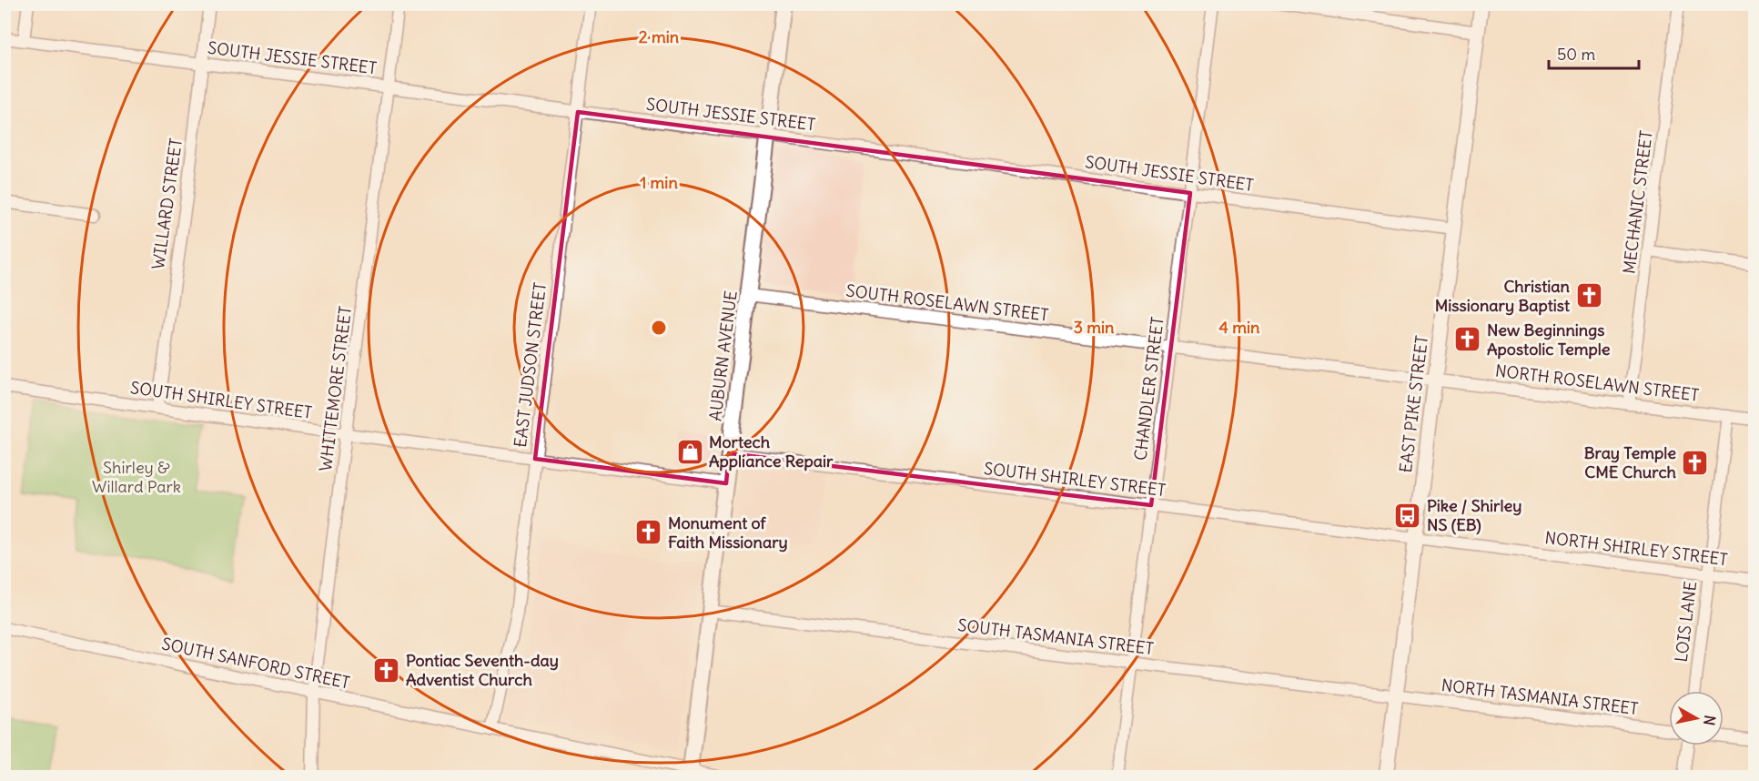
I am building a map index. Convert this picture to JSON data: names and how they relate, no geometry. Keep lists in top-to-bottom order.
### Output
{
  "streets": {
    "main road": ["AUBURN AVENUE"],
    "street": [
      "SOUTH JESSIE STREET",
      "MECHANIC STREET",
      "WILLARD STREET",
      "SOUTH ROSELAWN STREET",
      "EAST JUDSON STREET",
      "NORTH ROSELAWN STREET",
      "WHITTEMORE STREET",
      "CHANDLER STREET",
      "SOUTH SHIRLEY STREET",
      "EAST PIKE STREET",
      "NORTH SHIRLEY STREET",
      "LOIS LANE",
      "SOUTH TASMANIA STREET",
      "SOUTH SANFORD STREET",
      "NORTH TASMANIA STREET"
    ]
  },
  "crossings": [
    ["SOUTH JESSIE STREET", "WILLARD STREET"],
    ["SOUTH JESSIE STREET", "AUBURN AVENUE"],
    ["SOUTH JESSIE STREET", "EAST JUDSON STREET"],
    ["SOUTH JESSIE STREET", "WHITTEMORE STREET"],
    ["SOUTH JESSIE STREET", "CHANDLER STREET"],
    ["SOUTH JESSIE STREET", "EAST PIKE STREET"],
    ["MECHANIC STREET", "NORTH ROSELAWN STREET"],
    ["WILLARD STREET", "SOUTH SHIRLEY STREET"],
    ["SOUTH ROSELAWN STREET", "AUBURN AVENUE"],
    ["SOUTH ROSELAWN STREET", "NORTH ROSELAWN STREET"],
    ["SOUTH ROSELAWN STREET", "CHANDLER STREET"],
    ["SOUTH ROSELAWN STREET", "EAST PIKE STREET"],
    ["AUBURN AVENUE", "SOUTH SHIRLEY STREET"],
    ["AUBURN AVENUE", "SOUTH TASMANIA STREET"],
    ["AUBURN AVENUE", "SOUTH SANFORD STREET"],
    ["EAST JUDSON STREET", "SOUTH SHIRLEY STREET"],
    ["EAST JUDSON STREET", "SOUTH SANFORD STREET"],
    ["NORTH ROSELAWN STREET", "EAST PIKE STREET"],
    ["NORTH ROSELAWN STREET", "LOIS LANE"],
    ["WHITTEMORE STREET", "SOUTH SHIRLEY STREET"],
    ["WHITTEMORE STREET", "SOUTH SANFORD STREET"],
    ["CHANDLER STREET", "SOUTH SHIRLEY STREET"],
    ["CHANDLER STREET", "SOUTH TASMANIA STREET"],
    ["SOUTH SHIRLEY STREET", "EAST PIKE STREET"],
    ["SOUTH SHIRLEY STREET", "NORTH SHIRLEY STREET"],
    ["EAST PIKE STREET", "NORTH SHIRLEY STREET"],
    ["EAST PIKE STREET", "SOUTH TASMANIA STREET"],
    ["EAST PIKE STREET", "NORTH TASMANIA STREET"],
    ["NORTH SHIRLEY STREET", "LOIS LANE"],
    ["SOUTH TASMANIA STREET", "NORTH TASMANIA STREET"]
  ],
  "parks": ["Shirley & Willard Park"],
  "places": {
    "church": [
      "Christian Missionary Baptist",
      "New Beginnings Apostolic Temple",
      "Bray Temple CME Church",
      "Monument of Faith Missionary",
      "Pontiac Seventh-day Adventist Church"
    ],
    "shop": ["Mortech Appliance Repair"],
    "bus stop": ["Pike / Shirley NS (EB)"]
  },
  "scale_bar": "50 m",
  "north": "right",
  "rings": [
    "2 min",
    "1 min",
    "3 min",
    "4 min"
  ]
}
